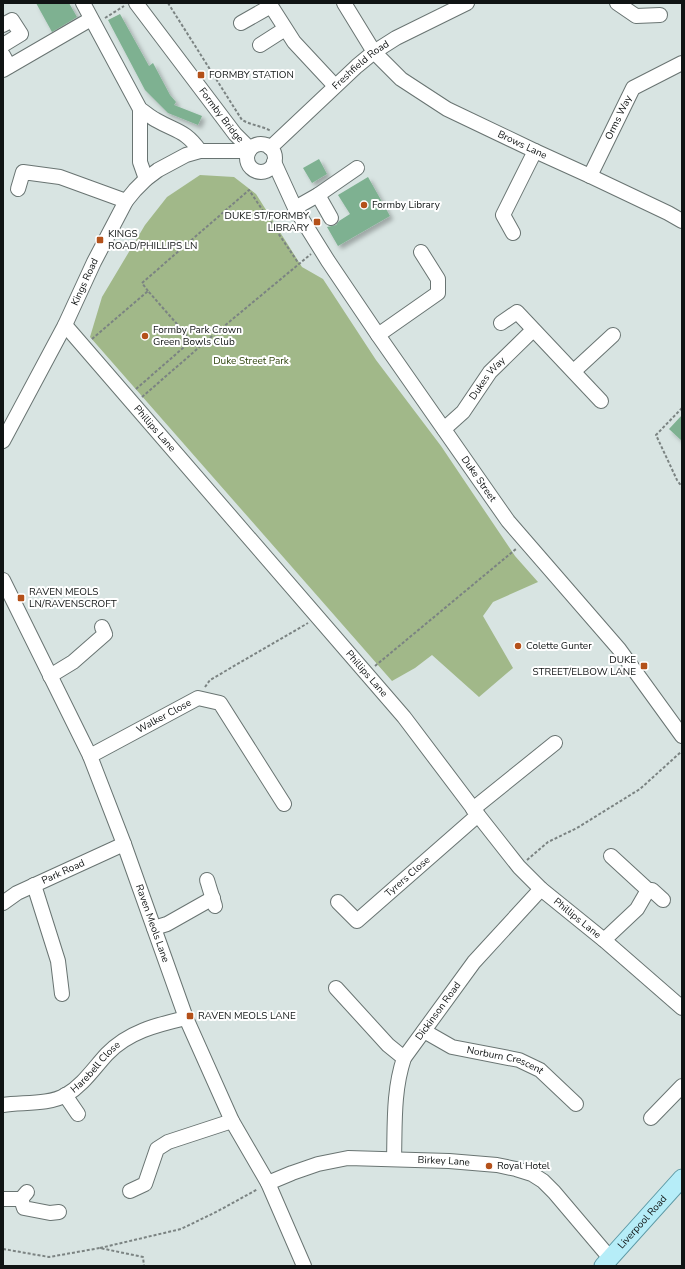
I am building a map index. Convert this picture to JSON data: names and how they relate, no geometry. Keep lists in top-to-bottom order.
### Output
{
  "streets": {
    "main road": ["Liverpool Road"],
    "street": [
      "Freshfield Road",
      "Formby Bridge",
      "Orms Way",
      "Brows Lane",
      "Kings Road",
      "Dukes Way",
      "Phillips Lane",
      "Duke Street",
      "Walker Close",
      "Park Road",
      "Tyrers Close",
      "Raven Meols Lane",
      "Dickinson Road",
      "Norburn Crescent",
      "Harebell Close",
      "Birkey Lane"
    ]
  },
  "crossings": [
    ["Freshfield Road", "Formby Bridge"],
    ["Freshfield Road", "Brows Lane"],
    ["Freshfield Road", "Kings Road"],
    ["Freshfield Road", "Duke Street"],
    ["Formby Bridge", "Kings Road"],
    ["Formby Bridge", "Duke Street"],
    ["Orms Way", "Brows Lane"],
    ["Kings Road", "Phillips Lane"],
    ["Kings Road", "Duke Street"],
    ["Dukes Way", "Duke Street"],
    ["Phillips Lane", "Tyrers Close"],
    ["Phillips Lane", "Dickinson Road"],
    ["Walker Close", "Raven Meols Lane"],
    ["Park Road", "Raven Meols Lane"],
    ["Raven Meols Lane", "Harebell Close"],
    ["Raven Meols Lane", "Birkey Lane"],
    ["Dickinson Road", "Norburn Crescent"],
    ["Dickinson Road", "Birkey Lane"],
    ["Birkey Lane", "Liverpool Road"]
  ],
  "parks": ["Duke Street Park"],
  "places": {
    "transit": [
      "FORMBY STATION",
      "DUKE ST/FORMBY LIBRARY",
      "KINGS ROAD/PHILLIPS LN",
      "RAVEN MEOLS LN/RAVENSCROFT",
      "DUKE STREET/ELBOW LANE",
      "RAVEN MEOLS LANE"
    ],
    "other": [
      "Formby Library",
      "Formby Park Crown Green Bowls Club",
      "Colette Gunter",
      "Royal Hotel"
    ]
  }
}
